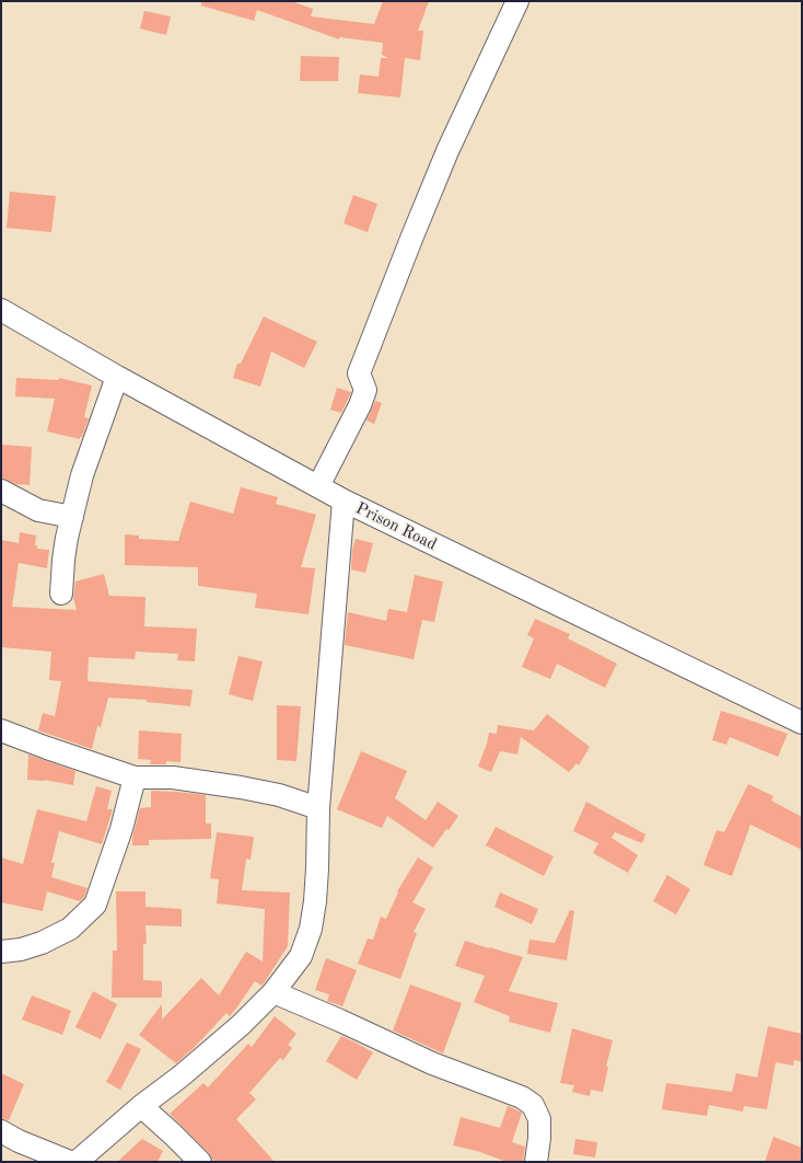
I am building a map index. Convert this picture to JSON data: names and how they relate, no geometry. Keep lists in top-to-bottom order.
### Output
{
  "streets": {
    "street": ["Prison Road"]
  }
}
